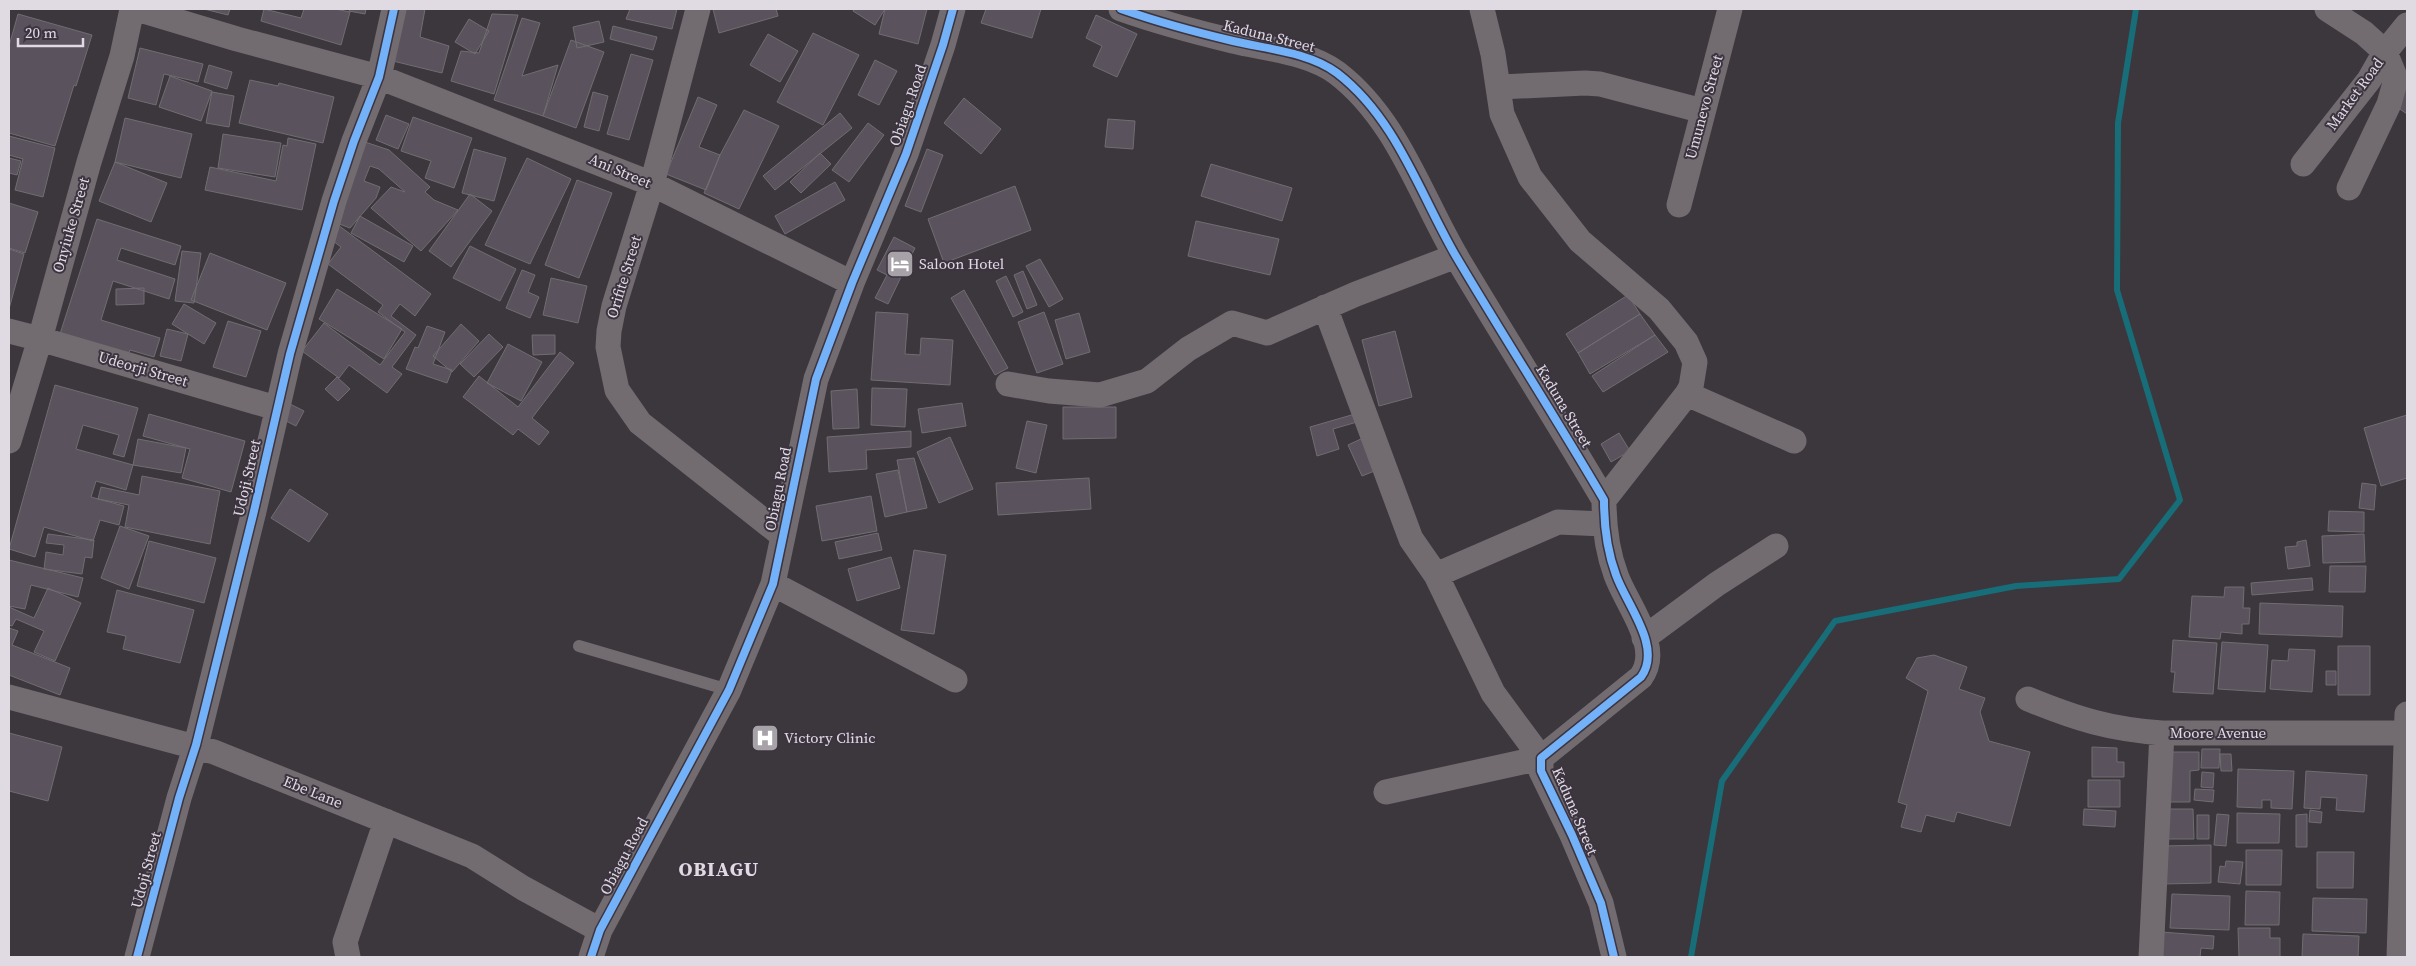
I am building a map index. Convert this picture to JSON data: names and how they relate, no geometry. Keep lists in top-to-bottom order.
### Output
{
  "streets": {
    "street": [
      "Kaduna Street",
      "Market Road",
      "Obiagu Road",
      "Umunevo Street",
      "Ani Street",
      "Onyiuke Street",
      "Orifite Street",
      "Udeorji Street",
      "Udoji Street",
      "Moore Avenue",
      "Ebe Lane"
    ]
  },
  "crossings": [
    ["Obiagu Road", "Ani Street"],
    ["Obiagu Road", "Orifite Street"],
    ["Obiagu Road", "Ebe Lane"],
    ["Ani Street", "Orifite Street"],
    ["Ani Street", "Udoji Street"],
    ["Onyiuke Street", "Udeorji Street"],
    ["Udeorji Street", "Udoji Street"],
    ["Udoji Street", "Ebe Lane"]
  ],
  "districts": ["OBIAGU"],
  "places": {
    "hotel": ["Saloon Hotel"],
    "hospital": ["Victory Clinic"]
  },
  "scale_bar": "20 m"
}
